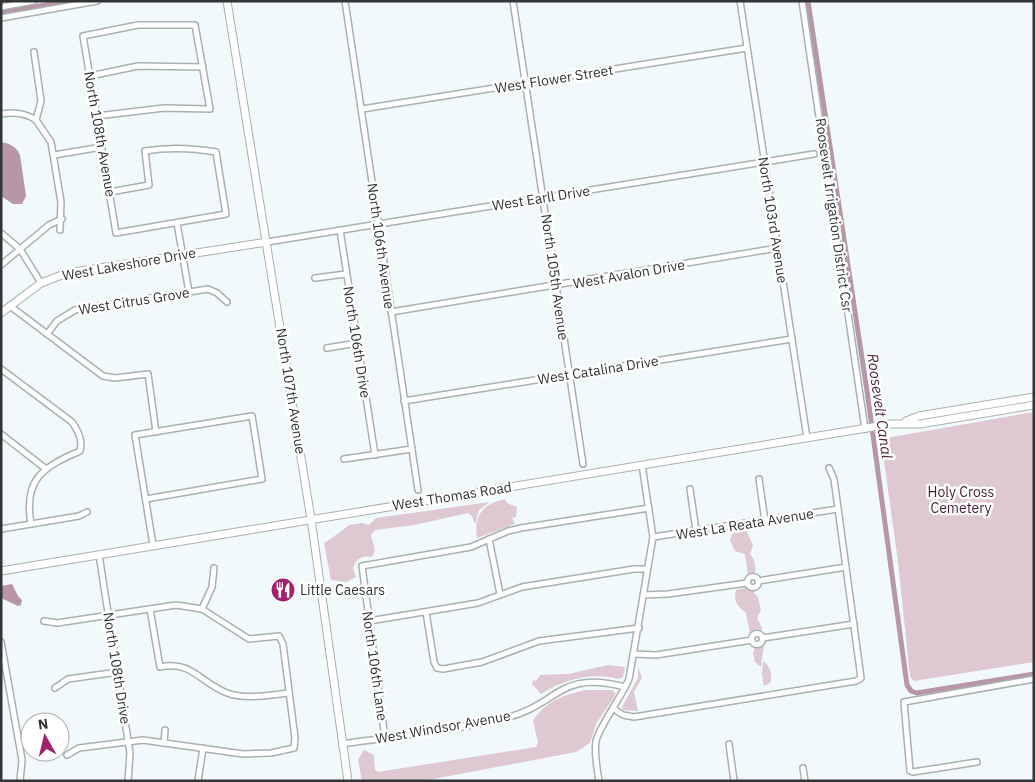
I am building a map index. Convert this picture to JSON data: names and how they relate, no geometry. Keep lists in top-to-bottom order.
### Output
{
  "streets": {
    "main road": ["West Lakeshore Drive", "North 107th Avenue", "West Thomas Road"],
    "street": [
      "West Flower Street",
      "North 108th Avenue",
      "West Earll Drive",
      "Roosevelt Irrigation District Csr",
      "North 103rd Avenue",
      "North 106th Avenue",
      "West Avalon Drive",
      "North 105th Avenue",
      "West Citrus Grove",
      "North 106th Drive",
      "West Catalina Drive",
      "West La Reata Avenue",
      "North 106th Lane",
      "North 108th Drive",
      "West Windsor Avenue"
    ]
  },
  "crossings": [
    ["West Flower Street", "North 103rd Avenue"],
    ["West Flower Street", "North 106th Avenue"],
    ["West Flower Street", "North 105th Avenue"],
    ["West Earll Drive", "North 103rd Avenue"],
    ["West Earll Drive", "North 106th Avenue"],
    ["West Earll Drive", "West Lakeshore Drive"],
    ["West Earll Drive", "North 105th Avenue"],
    ["West Earll Drive", "North 106th Drive"],
    ["West Earll Drive", "North 107th Avenue"],
    ["Roosevelt Irrigation District Csr", "West Thomas Road"],
    ["North 103rd Avenue", "West Avalon Drive"],
    ["North 103rd Avenue", "West Catalina Drive"],
    ["North 103rd Avenue", "West Thomas Road"],
    ["North 106th Avenue", "West Avalon Drive"],
    ["North 106th Avenue", "West Catalina Drive"],
    ["West Lakeshore Drive", "North 107th Avenue"],
    ["West Avalon Drive", "North 105th Avenue"],
    ["North 105th Avenue", "West Catalina Drive"],
    ["North 107th Avenue", "West Thomas Road"],
    ["North 107th Avenue", "West Windsor Avenue"],
    ["West Thomas Road", "North 108th Drive"],
    ["North 106th Lane", "West Windsor Avenue"]
  ],
  "water": ["Roosevelt Canal"],
  "parks": ["Holy Cross Cemetery"],
  "places": {
    "restaurant": ["Little Caesars"]
  },
  "north": "top"
}
